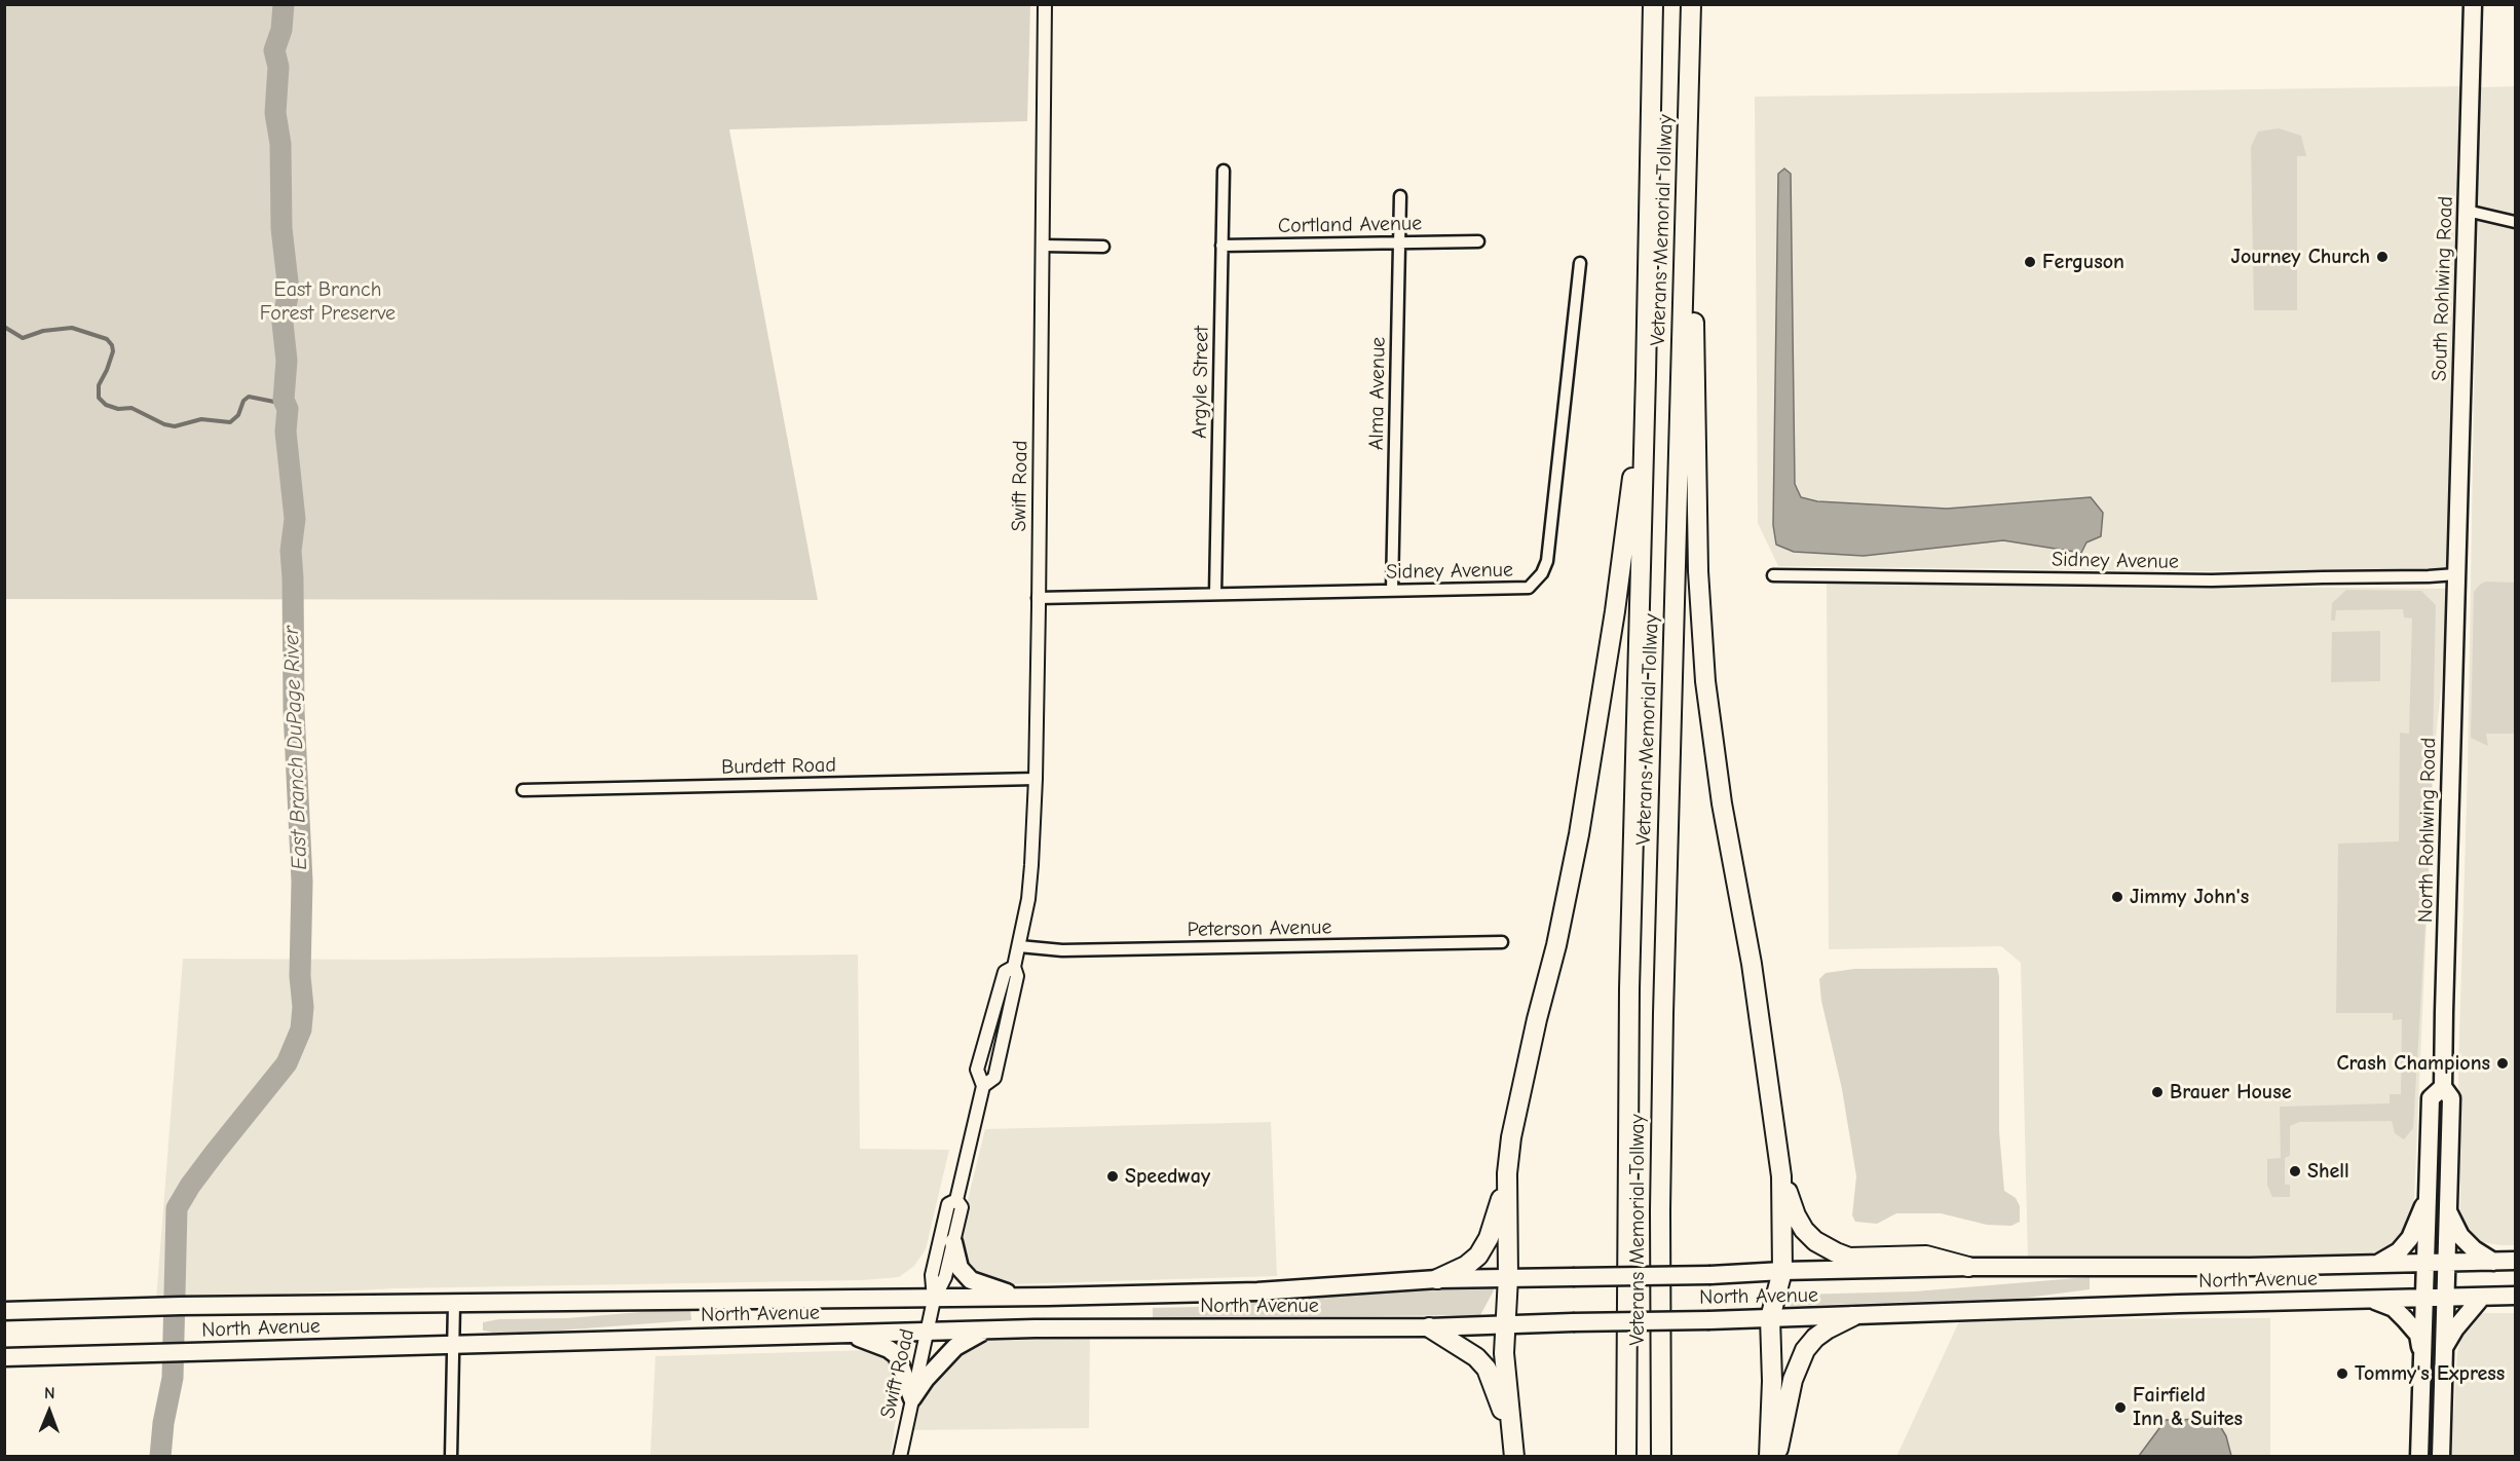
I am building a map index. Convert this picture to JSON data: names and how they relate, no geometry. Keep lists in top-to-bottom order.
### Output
{
  "streets": {
    "highway": ["Veterans Memorial Tollway"],
    "main road": ["South Rohlwing Road", "North Rohlwing Road", "North Avenue"],
    "street": [
      "Cortland Avenue",
      "Argyle Street",
      "Alma Avenue",
      "Swift Road",
      "Sidney Avenue",
      "Burdett Road",
      "Peterson Avenue"
    ]
  },
  "crossings": [
    ["Cortland Avenue", "Argyle Street"],
    ["Cortland Avenue", "Alma Avenue"],
    ["South Rohlwing Road", "Sidney Avenue"],
    ["South Rohlwing Road", "North Rohlwing Road"],
    ["Argyle Street", "Sidney Avenue"],
    ["Alma Avenue", "Sidney Avenue"],
    ["Swift Road", "Sidney Avenue"],
    ["Swift Road", "Burdett Road"],
    ["Swift Road", "Peterson Avenue"],
    ["Swift Road", "North Avenue"],
    ["Sidney Avenue", "North Rohlwing Road"],
    ["North Rohlwing Road", "North Avenue"]
  ],
  "water": ["East Branch DuPage River"],
  "parks": ["East Branch Forest Preserve"],
  "places": [
    "Journey Church",
    "Ferguson",
    "Jimmy John's",
    "Crash Champions",
    "Brauer House",
    "Shell",
    "Speedway",
    "Tommy's Express",
    "Fairfield Inn & Suites"
  ],
  "north": "top"
}
